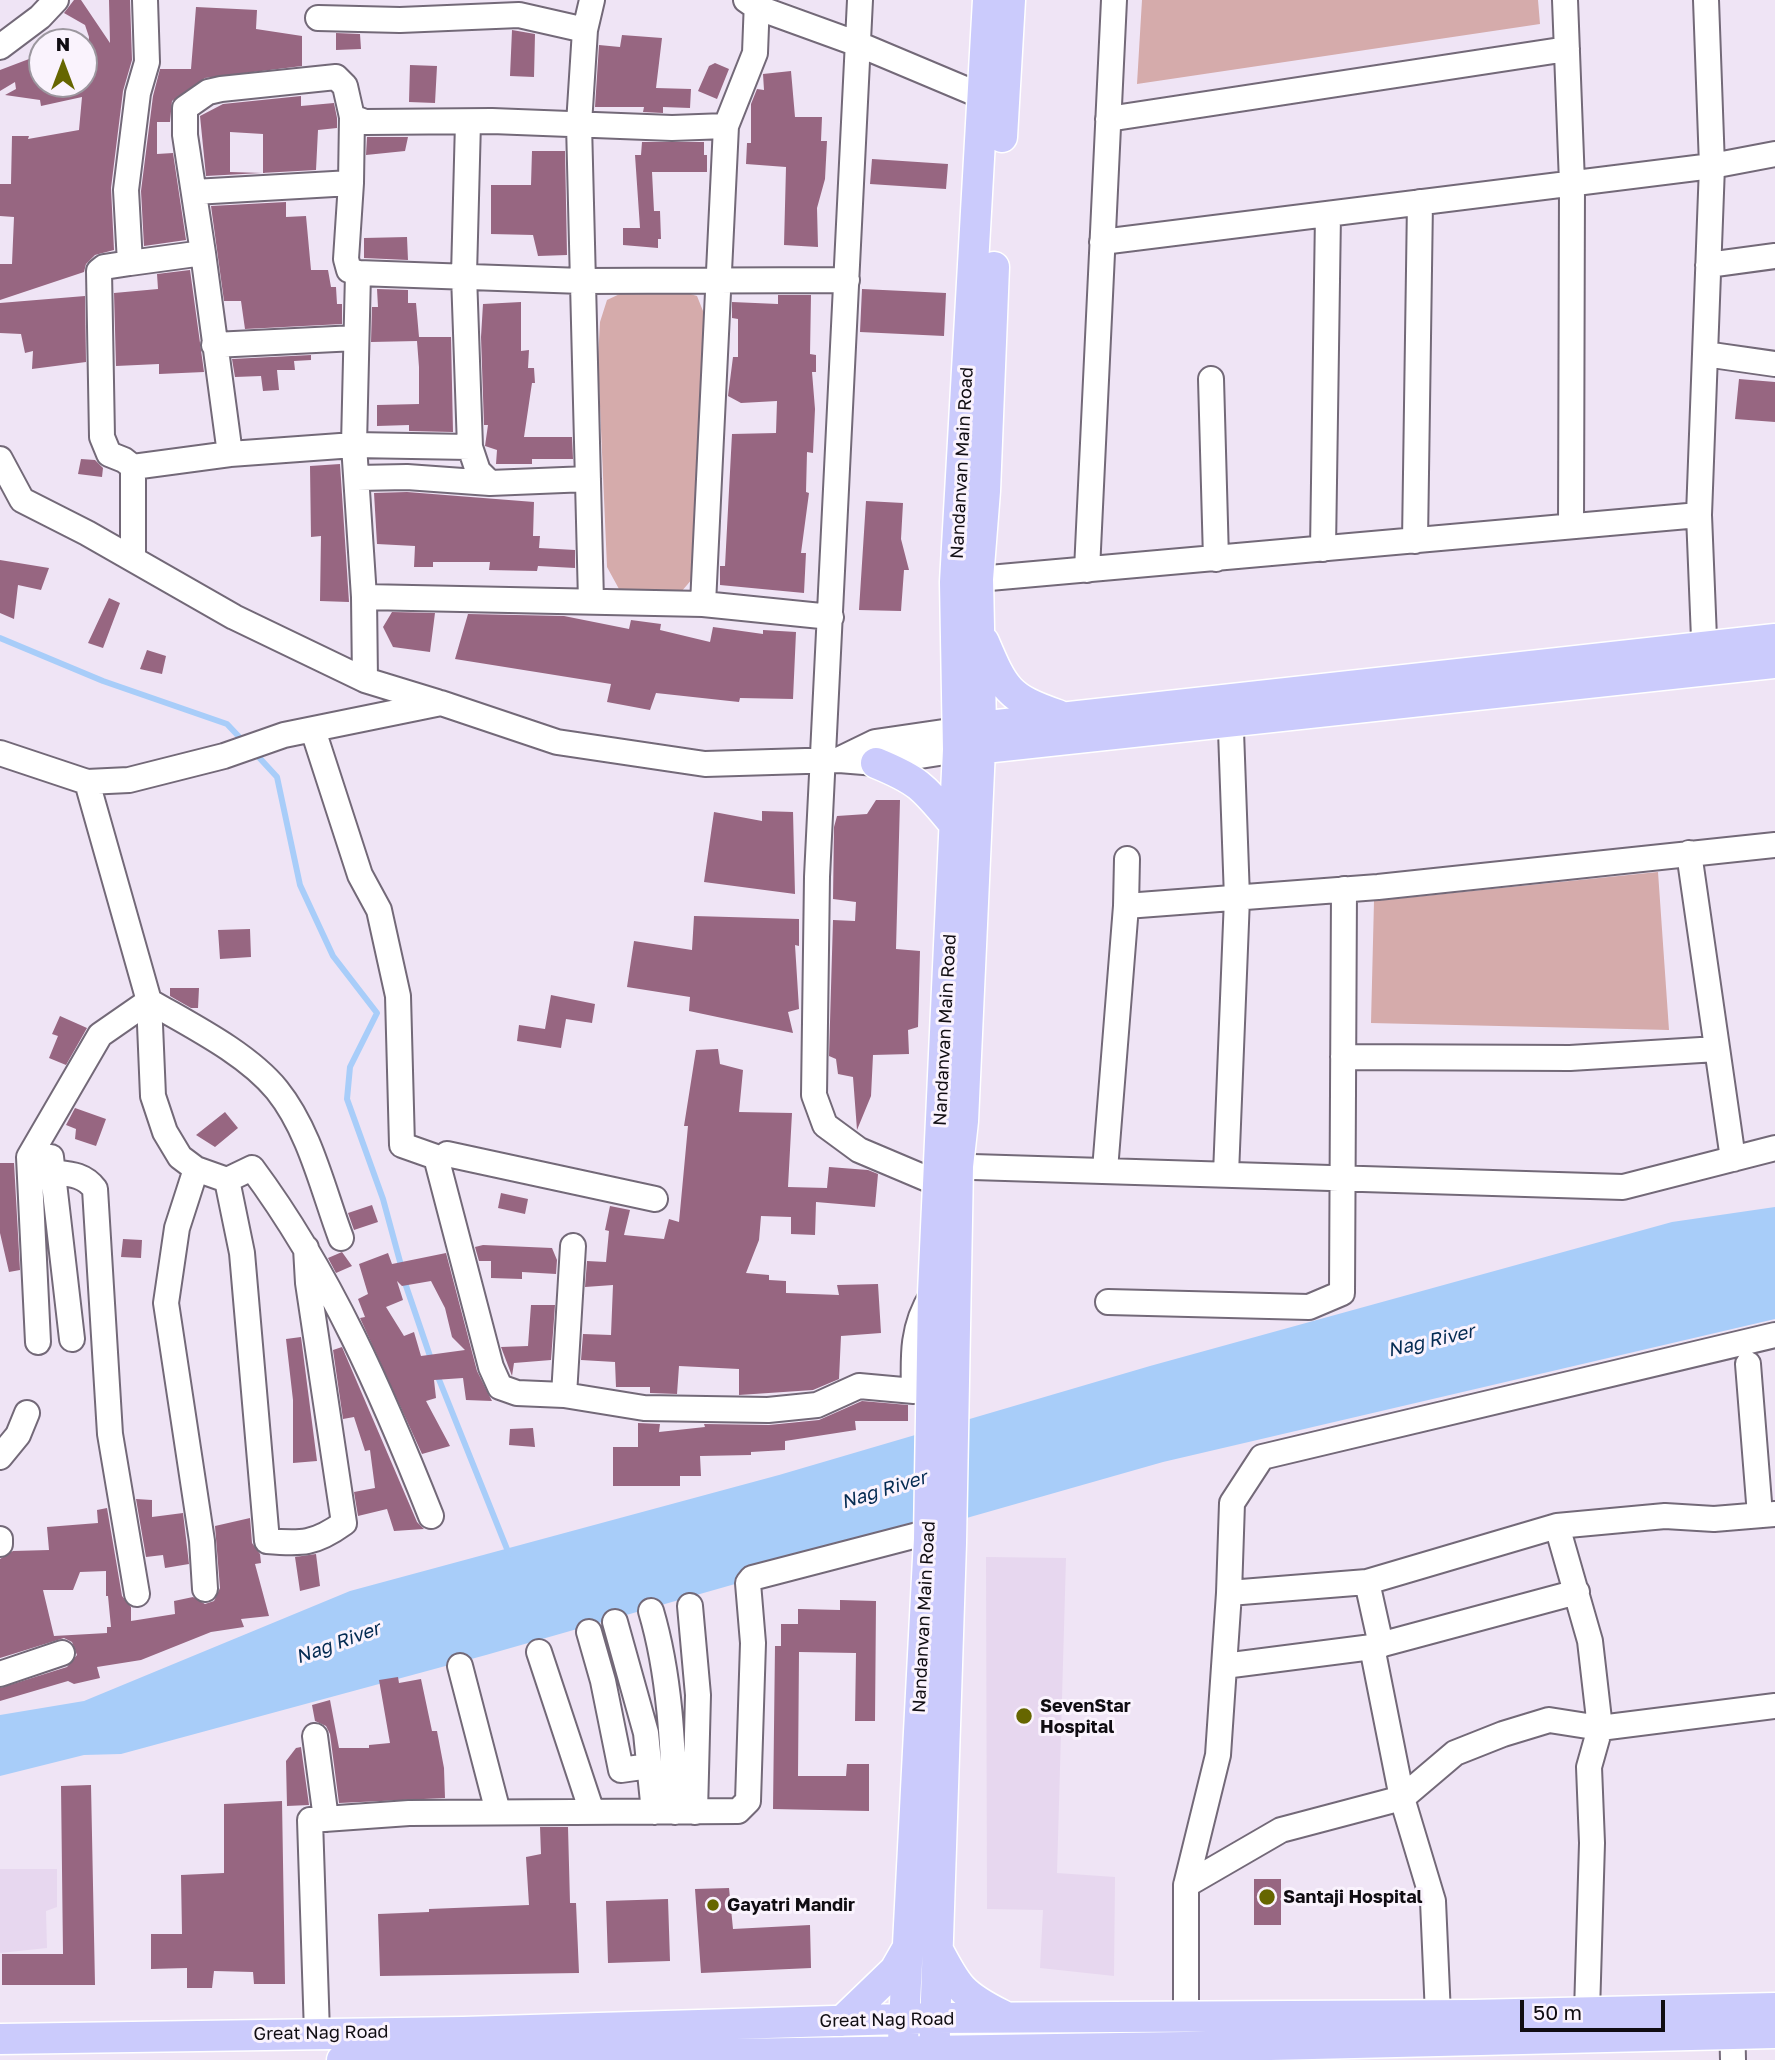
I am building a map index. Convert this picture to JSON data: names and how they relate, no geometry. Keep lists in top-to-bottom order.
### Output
{
  "streets": {
    "main road": ["Nandanvan Main Road", "Great Nag Road"]
  },
  "crossings": [
    ["Nandanvan Main Road", "Great Nag Road"]
  ],
  "water": ["Nag River"],
  "places": ["SevenStar Hospital", "Santaji Hospital", "Gayatri Mandir"],
  "scale_bar": "50 m",
  "north": "top"
}
